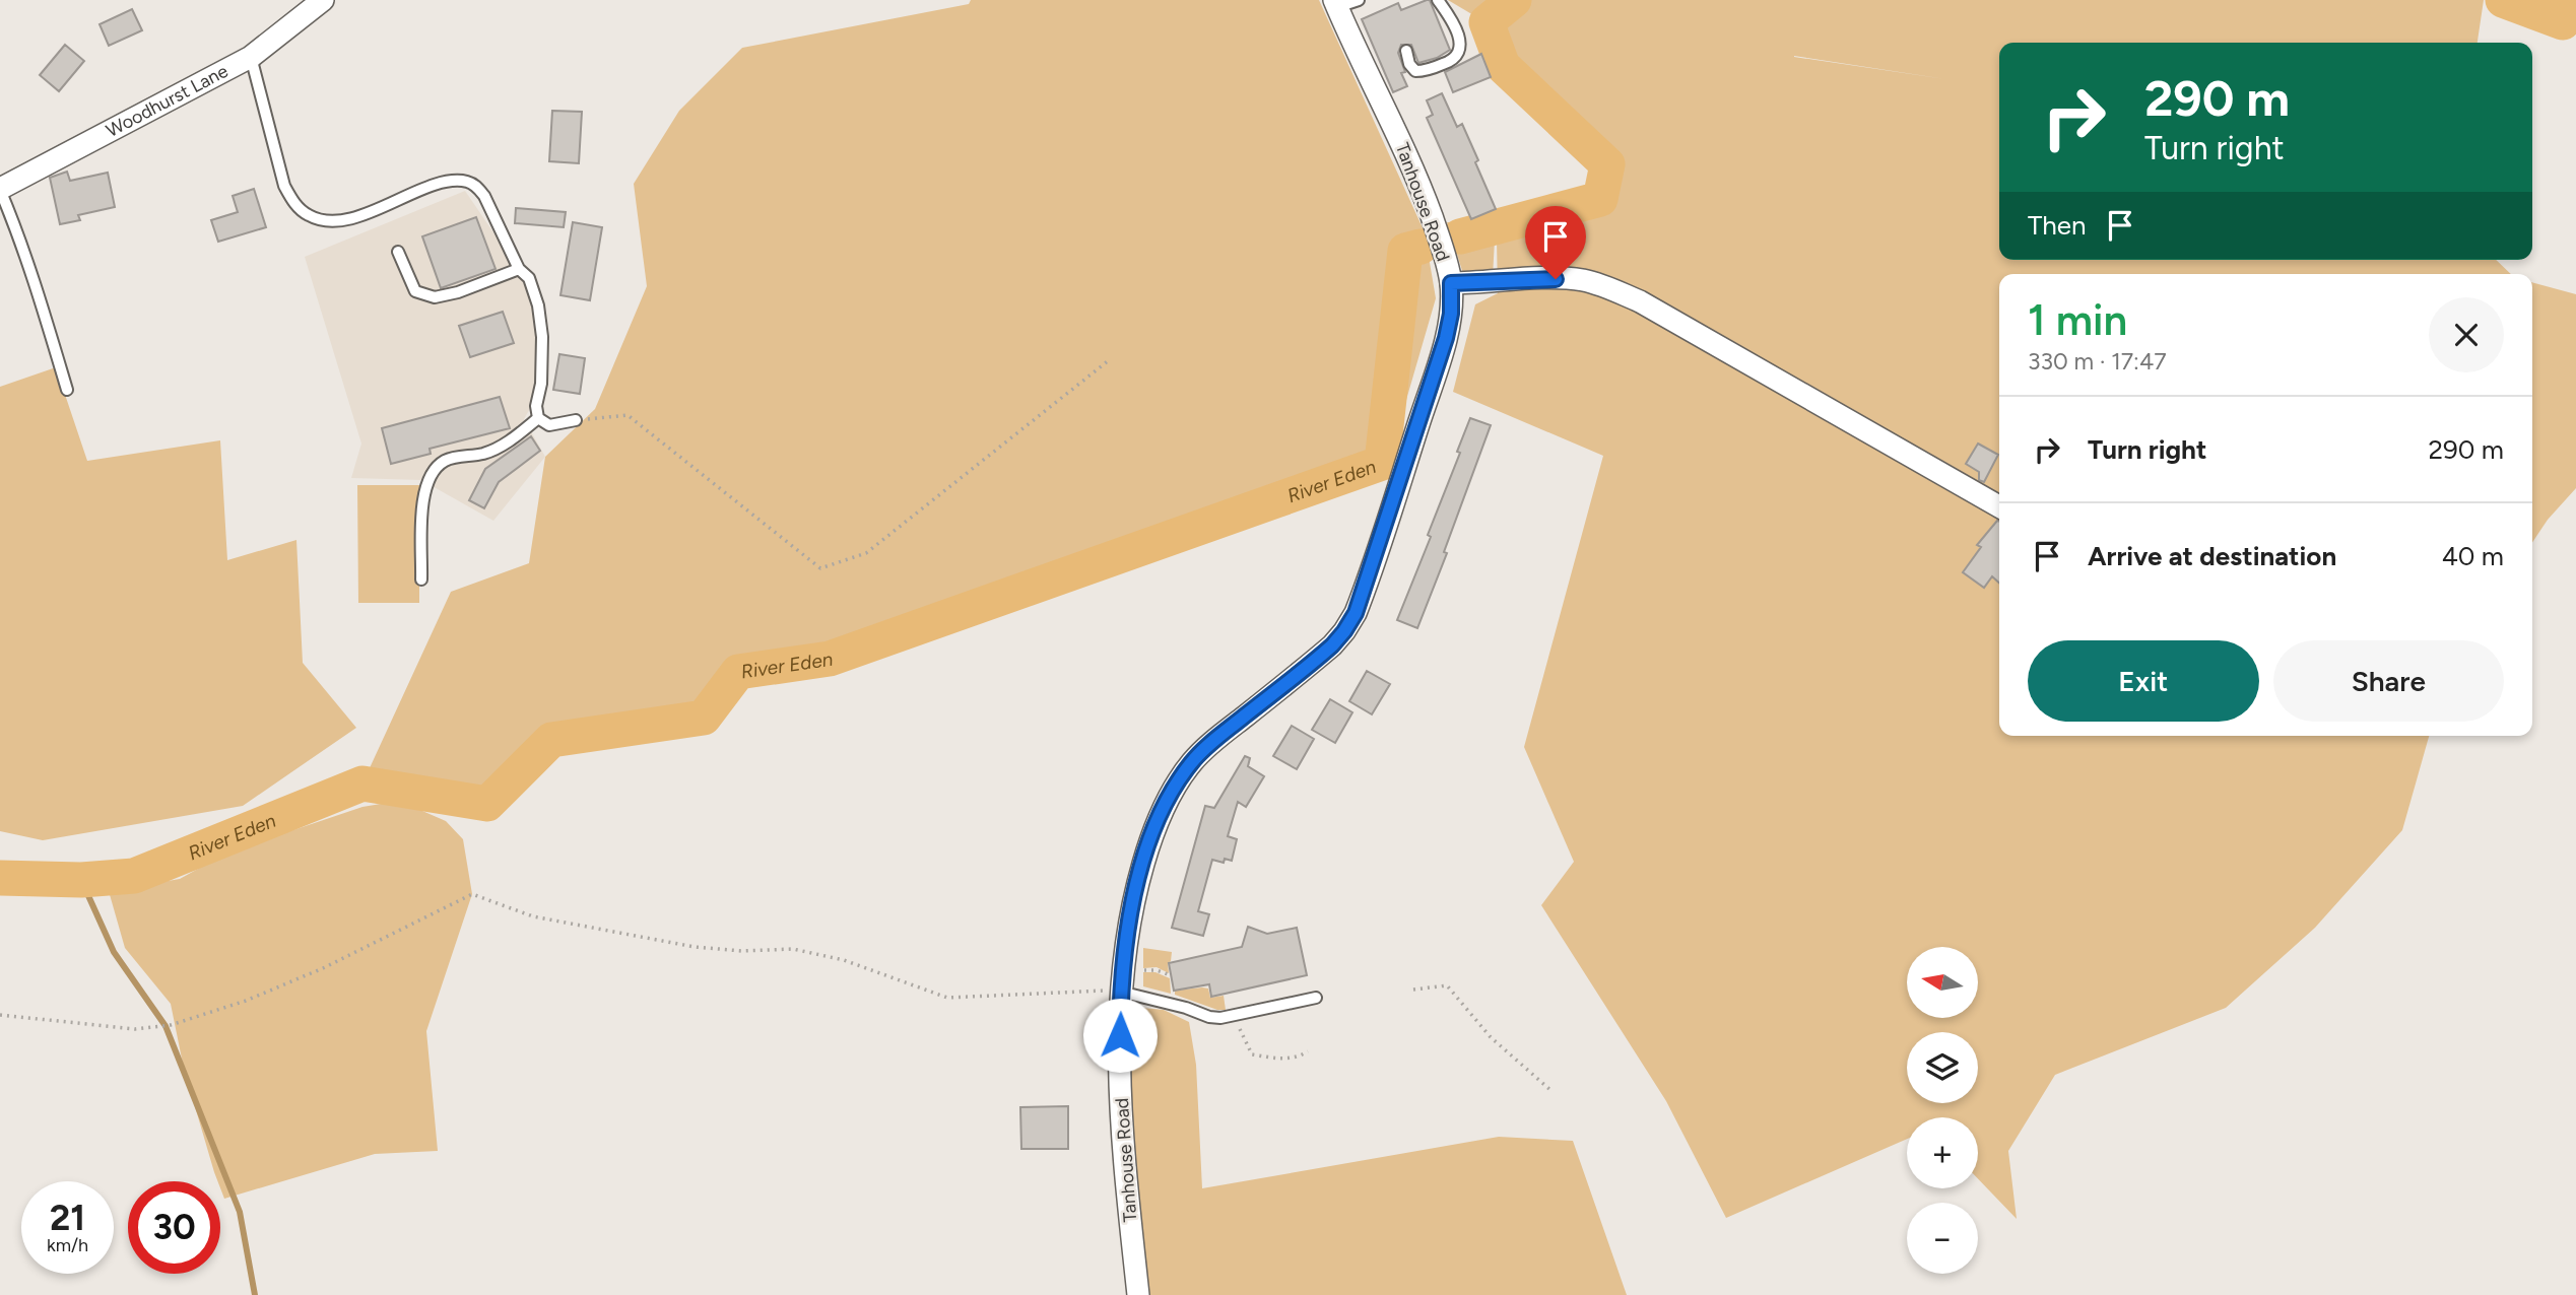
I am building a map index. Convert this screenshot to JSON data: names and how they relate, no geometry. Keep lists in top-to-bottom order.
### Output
{
  "streets": {
    "street": ["Woodhurst Lane", "Tanhouse Road"]
  },
  "water": ["River Eden"],
  "north": "left",
  "page": {
    "turn": ["290 m", "Turn right"],
    "then": "Then",
    "heading": ["1 min", "330 m · 17:47"],
    "list": [
      {
        "name": "Turn right",
        "value": "290 m"
      },
      {
        "name": "Arrive at destination",
        "value": "40 m"
      }
    ],
    "buttons": ["Exit", "Share"],
    "map_buttons": ["+", "−"],
    "speed": "21 km/h",
    "limit": "30"
  }
}
